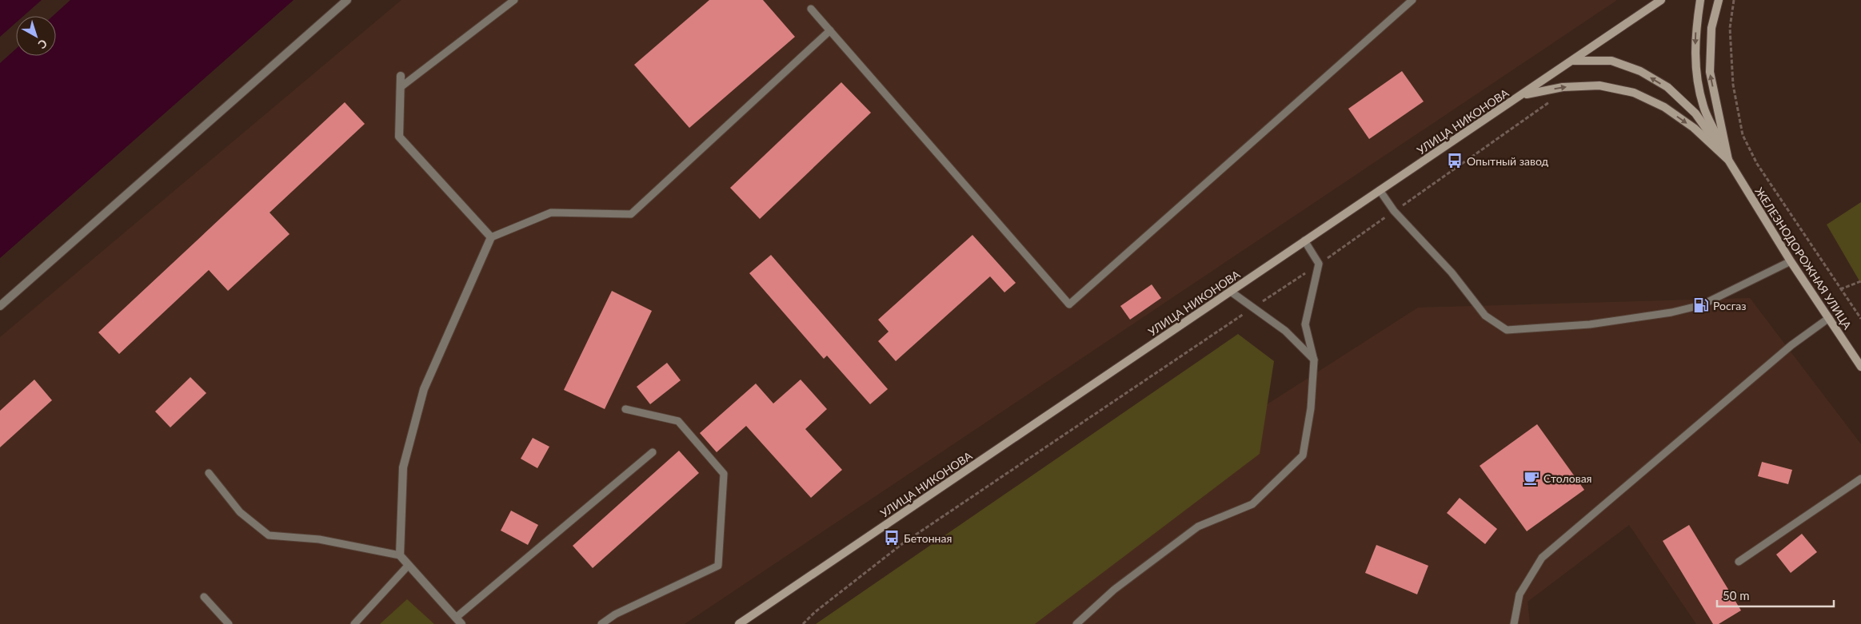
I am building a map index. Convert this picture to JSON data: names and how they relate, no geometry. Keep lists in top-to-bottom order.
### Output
{
  "streets": {
    "main road": ["УЛИЦА НИКОНОВА", "ЖЕЛЕЗНОДОРОЖНАЯ УЛИЦА"]
  },
  "crossings": [
    ["УЛИЦА НИКОНОВА", "ЖЕЛЕЗНОДОРОЖНАЯ УЛИЦА"]
  ],
  "places": {
    "bus stop": ["Опытный завод", "Бетонная"],
    "fuel station": ["Росгаз"],
    "cafe": ["Столовая"]
  },
  "scale_bar": "50 m",
  "north": "bottom right"
}
